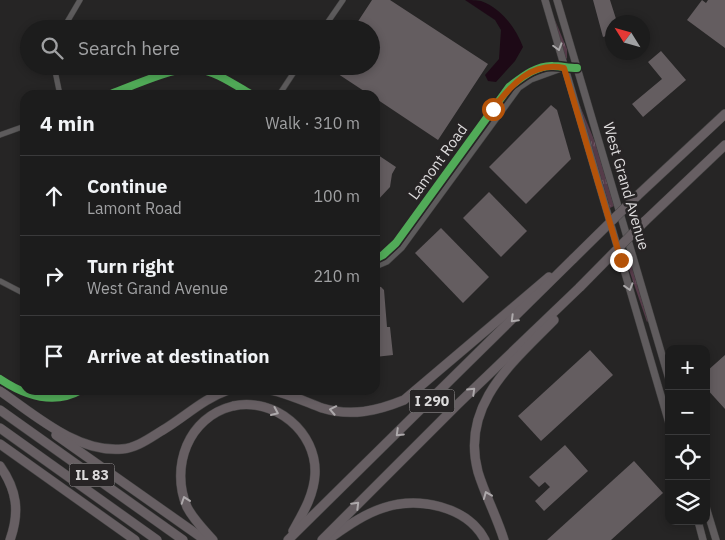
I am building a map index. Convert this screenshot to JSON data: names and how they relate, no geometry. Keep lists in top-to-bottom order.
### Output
{
  "streets": {
    "highway": ["I 290", "IL 83"],
    "main road": ["West Grand Avenue"],
    "street": ["Lamont Road"]
  },
  "crossings": [
    ["Lamont Road", "West Grand Avenue"]
  ],
  "north": "top left",
  "page": {
    "search": "Search here",
    "heading": ["4 min", "Walk · 310 m"],
    "list": [
      ["Continue", "Lamont Road", "100 m"],
      ["Turn right", "West Grand Avenue", "210 m"],
      "Arrive at destination"
    ],
    "map_buttons": ["+", "−"]
  }
}
